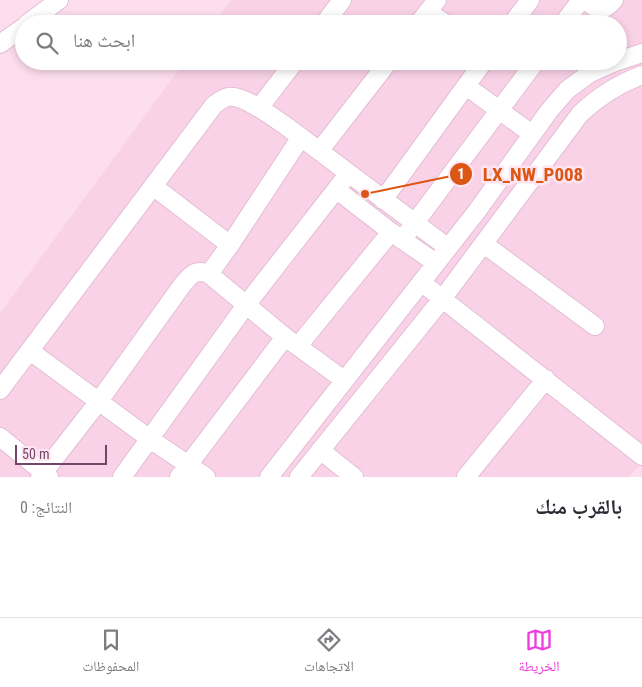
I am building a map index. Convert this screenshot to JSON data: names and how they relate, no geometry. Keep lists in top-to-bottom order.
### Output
{
  "places": ["LX_NW_P008"],
  "scale_bar": "50 m",
  "page": {
    "search": "ابحث هنا",
    "scale": "50 m",
    "heading": ["بالقرب منك", "النتائج: 0"],
    "nav": ["الخريطة", "الاتجاهات", "المحفوظات"]
  }
}
